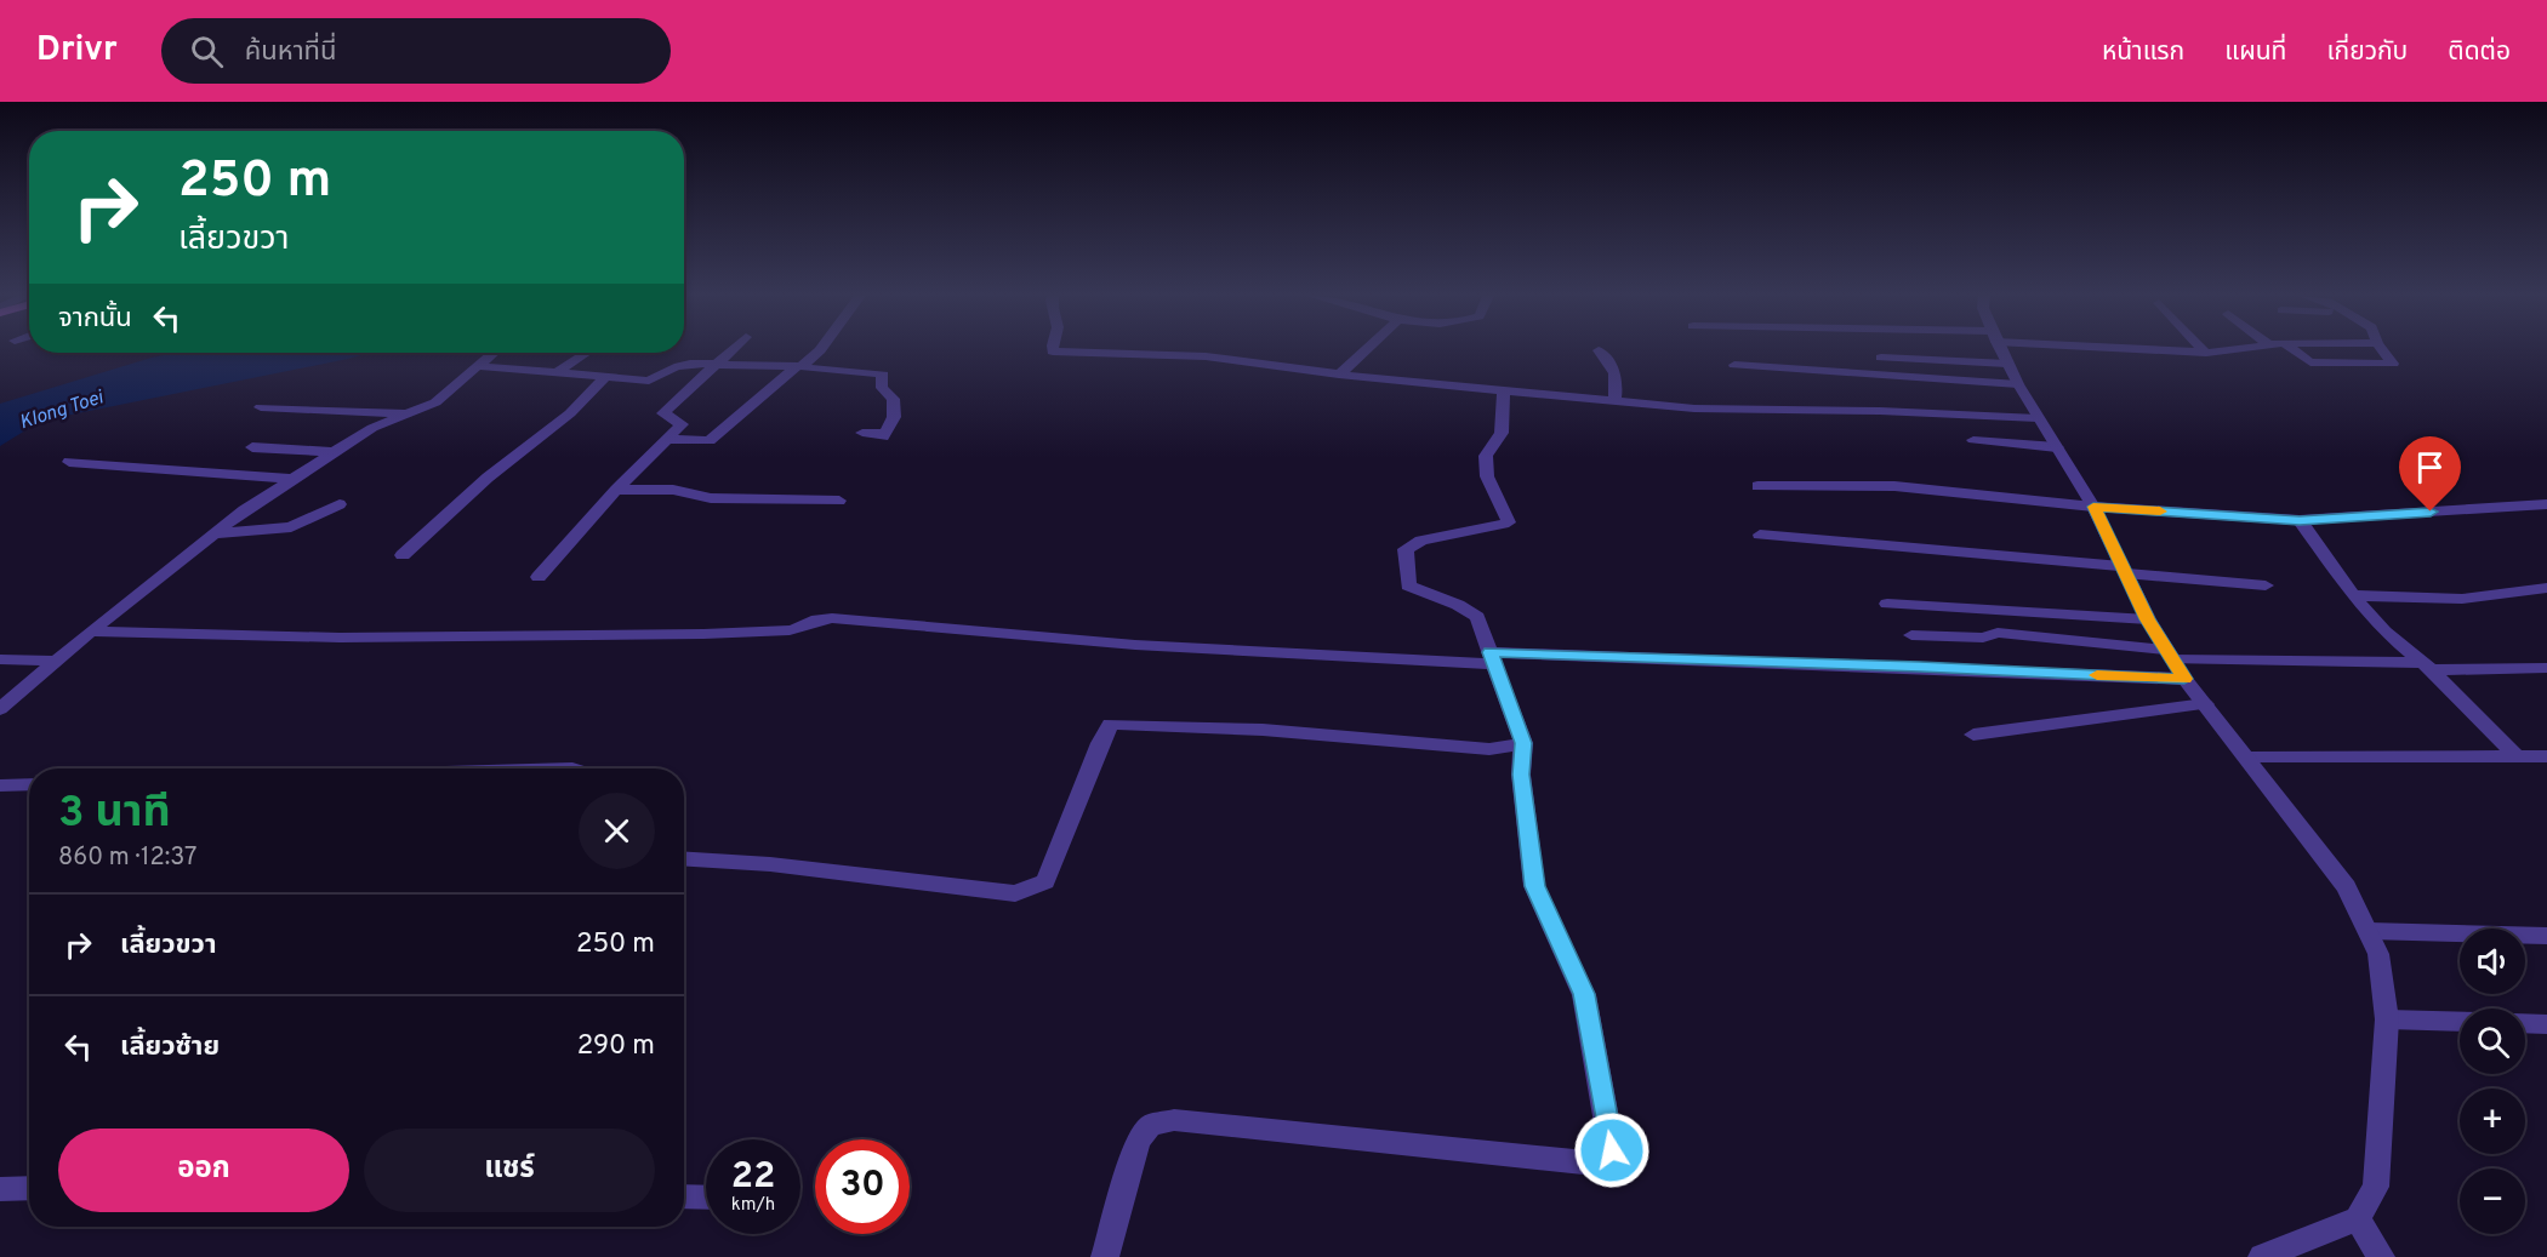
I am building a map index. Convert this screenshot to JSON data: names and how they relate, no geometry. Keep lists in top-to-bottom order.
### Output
{
  "water": ["Klong Toei"],
  "page": {
    "header": "Drivr",
    "search": "ค้นหาที่นี่",
    "nav": [
      "หน้าแรก",
      "แผนที่",
      "เกี่ยวกับ",
      "ติดต่อ"
    ],
    "turn": ["250 m", "เลี้ยวขวา"],
    "then": "จากนั้น",
    "heading": ["3 นาที", "860 m · 12:37"],
    "list": [
      {
        "name": "เลี้ยวขวา",
        "value": "250 m"
      },
      {
        "name": "เลี้ยวซ้าย",
        "value": "290 m"
      }
    ],
    "map_buttons": ["+", "−"],
    "buttons": ["ออก", "แชร์"],
    "speed": "22 km/h",
    "limit": "30"
  }
}
